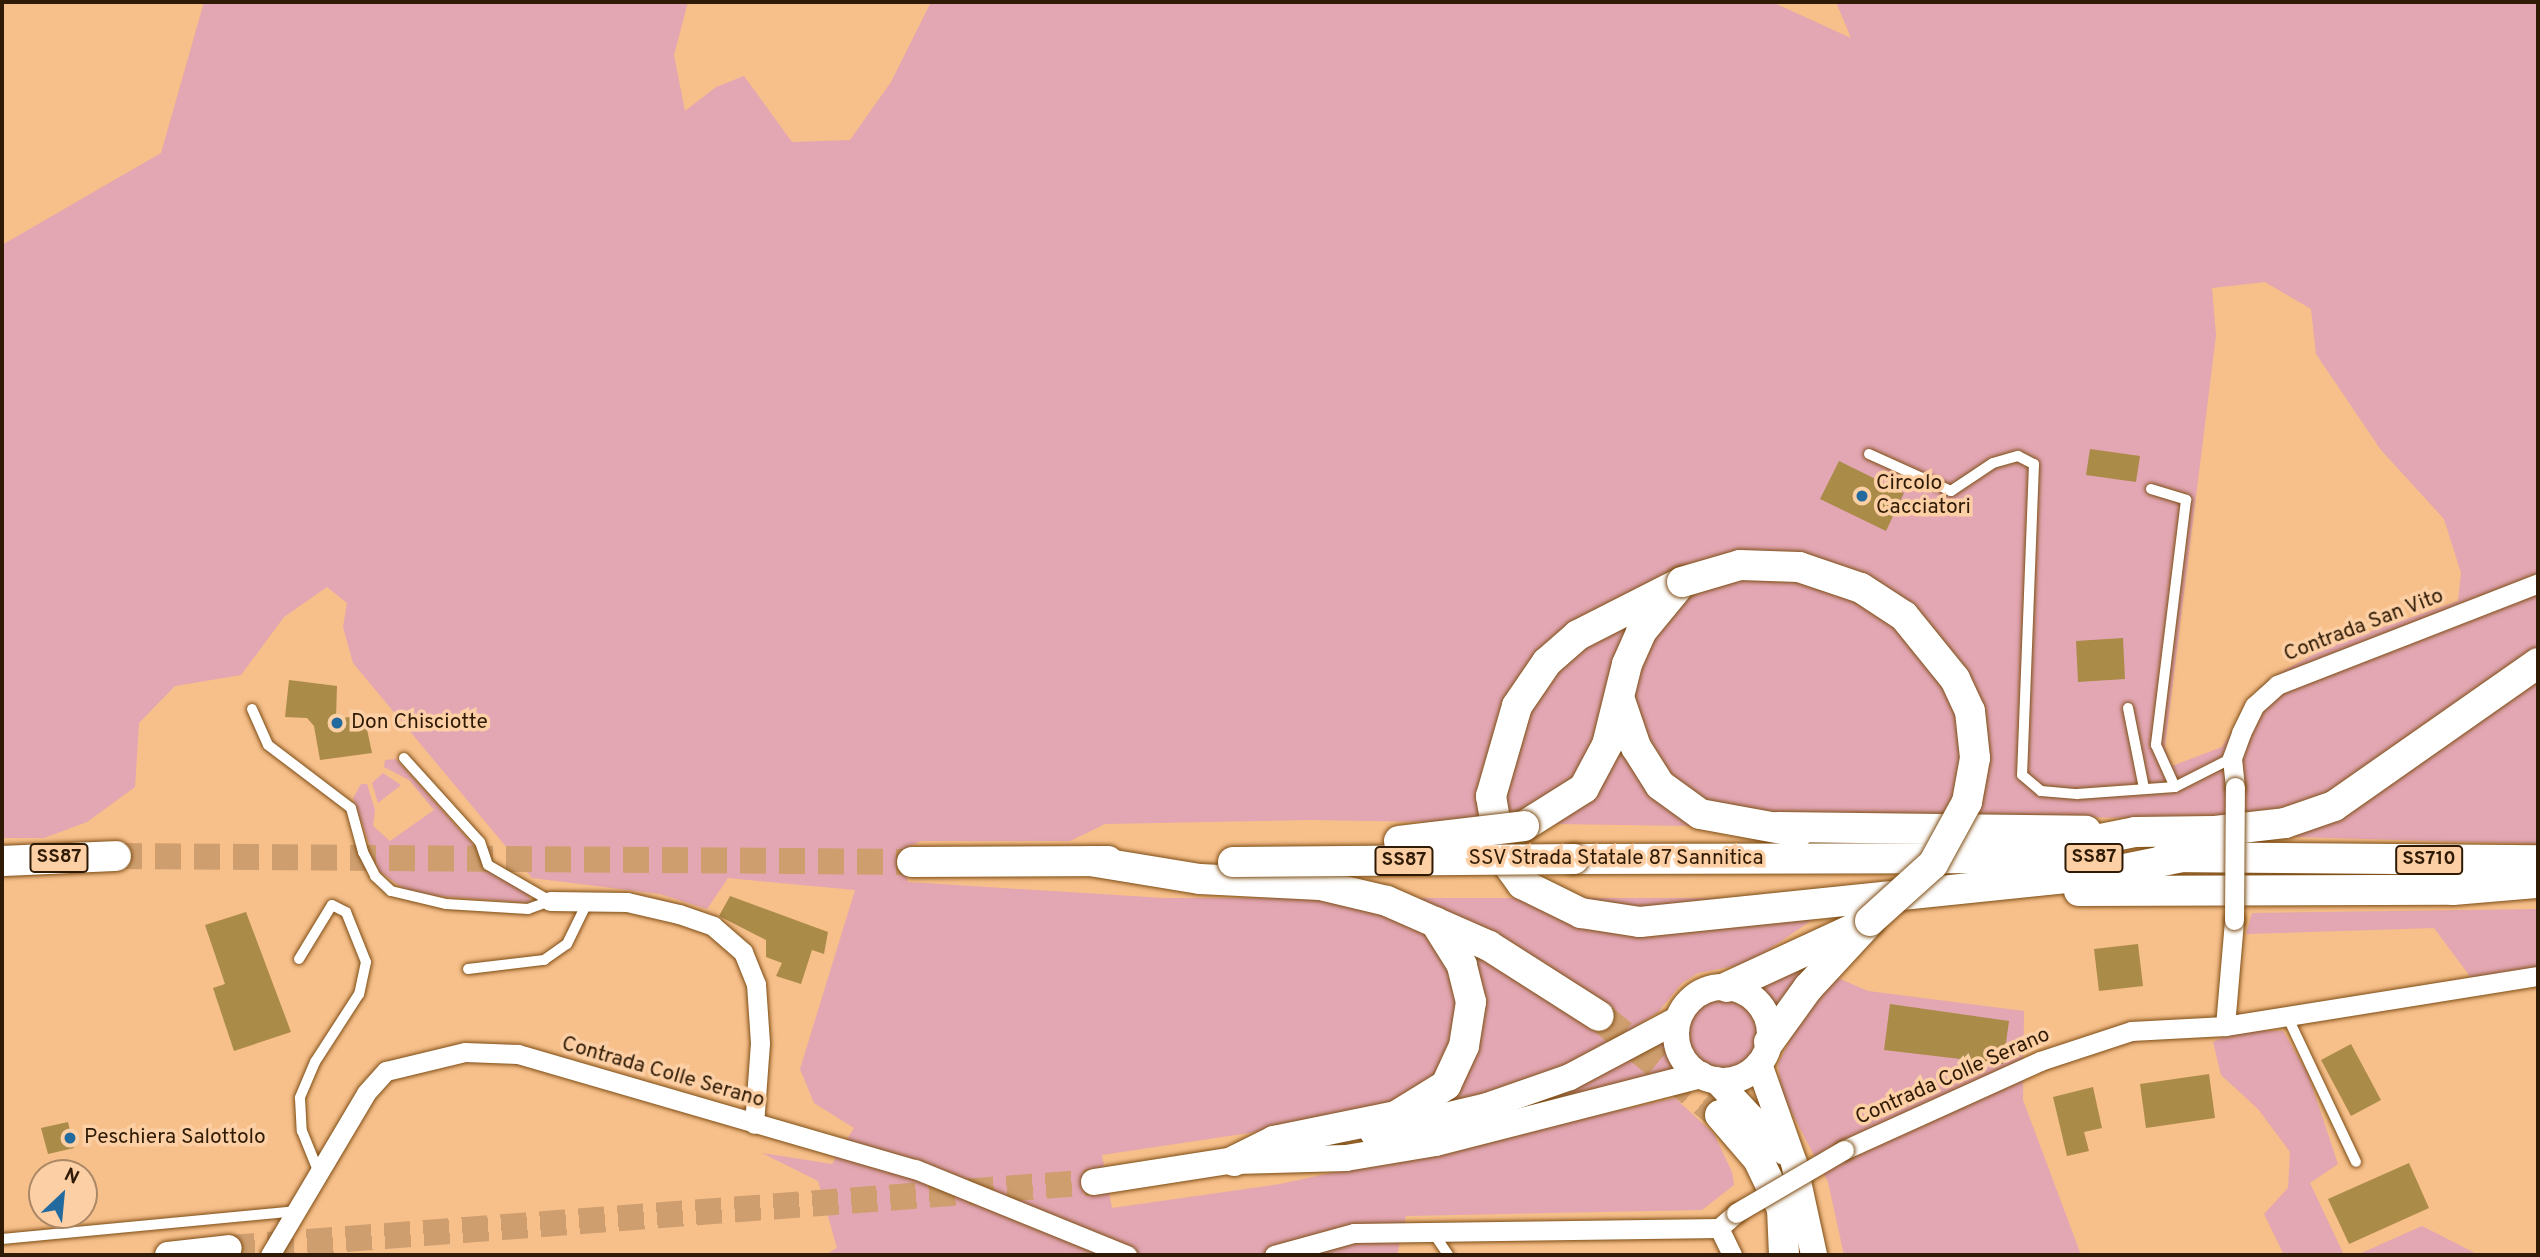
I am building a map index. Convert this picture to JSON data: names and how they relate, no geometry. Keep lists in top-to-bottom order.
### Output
{
  "streets": {
    "main road": ["SS87", "SSV Strada Statale 87 Sannitica"],
    "street": ["Contrada San Vito", "Contrada Colle Serano"]
  },
  "crossings": [
    ["Contrada San Vito", "Contrada Colle Serano"]
  ],
  "places": ["Circolo Cacciatori", "Don Chisciotte", "Peschiera Salottolo"],
  "north": "top right"
}
